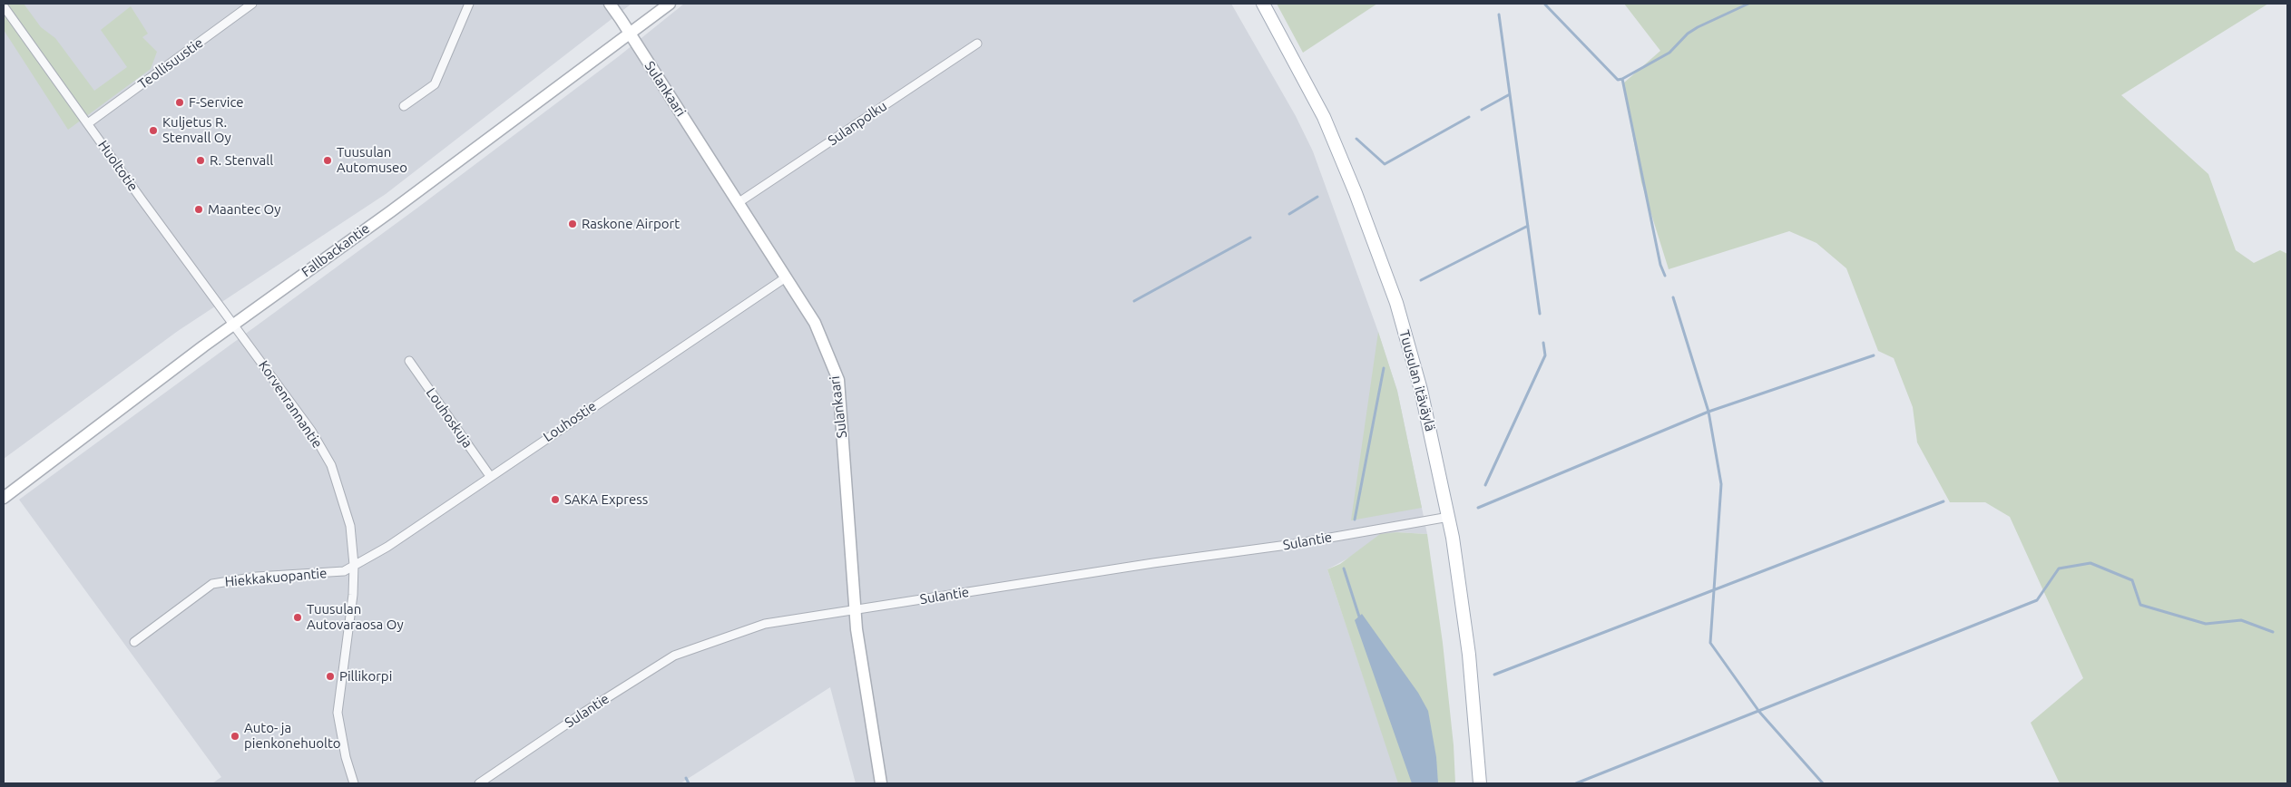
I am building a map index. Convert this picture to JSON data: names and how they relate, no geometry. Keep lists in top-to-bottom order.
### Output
{
  "streets": {
    "main road": ["Tuusulan itäväylä"],
    "street": [
      "Teollisuustie",
      "Sulankaari",
      "Sulanpolku",
      "Huoltotie",
      "Fallbackantie",
      "Korvenrannantie",
      "Louhoskuja",
      "Louhostie",
      "Sulantie",
      "Hiekkakuopantie"
    ]
  },
  "crossings": [
    ["Teollisuustie", "Huoltotie"],
    ["Sulankaari", "Sulanpolku"],
    ["Sulankaari", "Fallbackantie"],
    ["Sulankaari", "Louhostie"],
    ["Sulankaari", "Sulantie"],
    ["Huoltotie", "Fallbackantie"],
    ["Huoltotie", "Korvenrannantie"],
    ["Fallbackantie", "Korvenrannantie"],
    ["Tuusulan itäväylä", "Sulantie"],
    ["Korvenrannantie", "Louhostie"],
    ["Korvenrannantie", "Hiekkakuopantie"],
    ["Louhoskuja", "Louhostie"],
    ["Louhostie", "Hiekkakuopantie"]
  ],
  "places": [
    "F-Service",
    "Kuljetus R. Stenvall Oy",
    "R. Stenvall",
    "Tuusulan Automuseo",
    "Maantec Oy",
    "Raskone Airport",
    "SAKA Express",
    "Tuusulan Autovaraosa Oy",
    "Pillikorpi",
    "Auto- ja pienkonehuolto"
  ]
}
